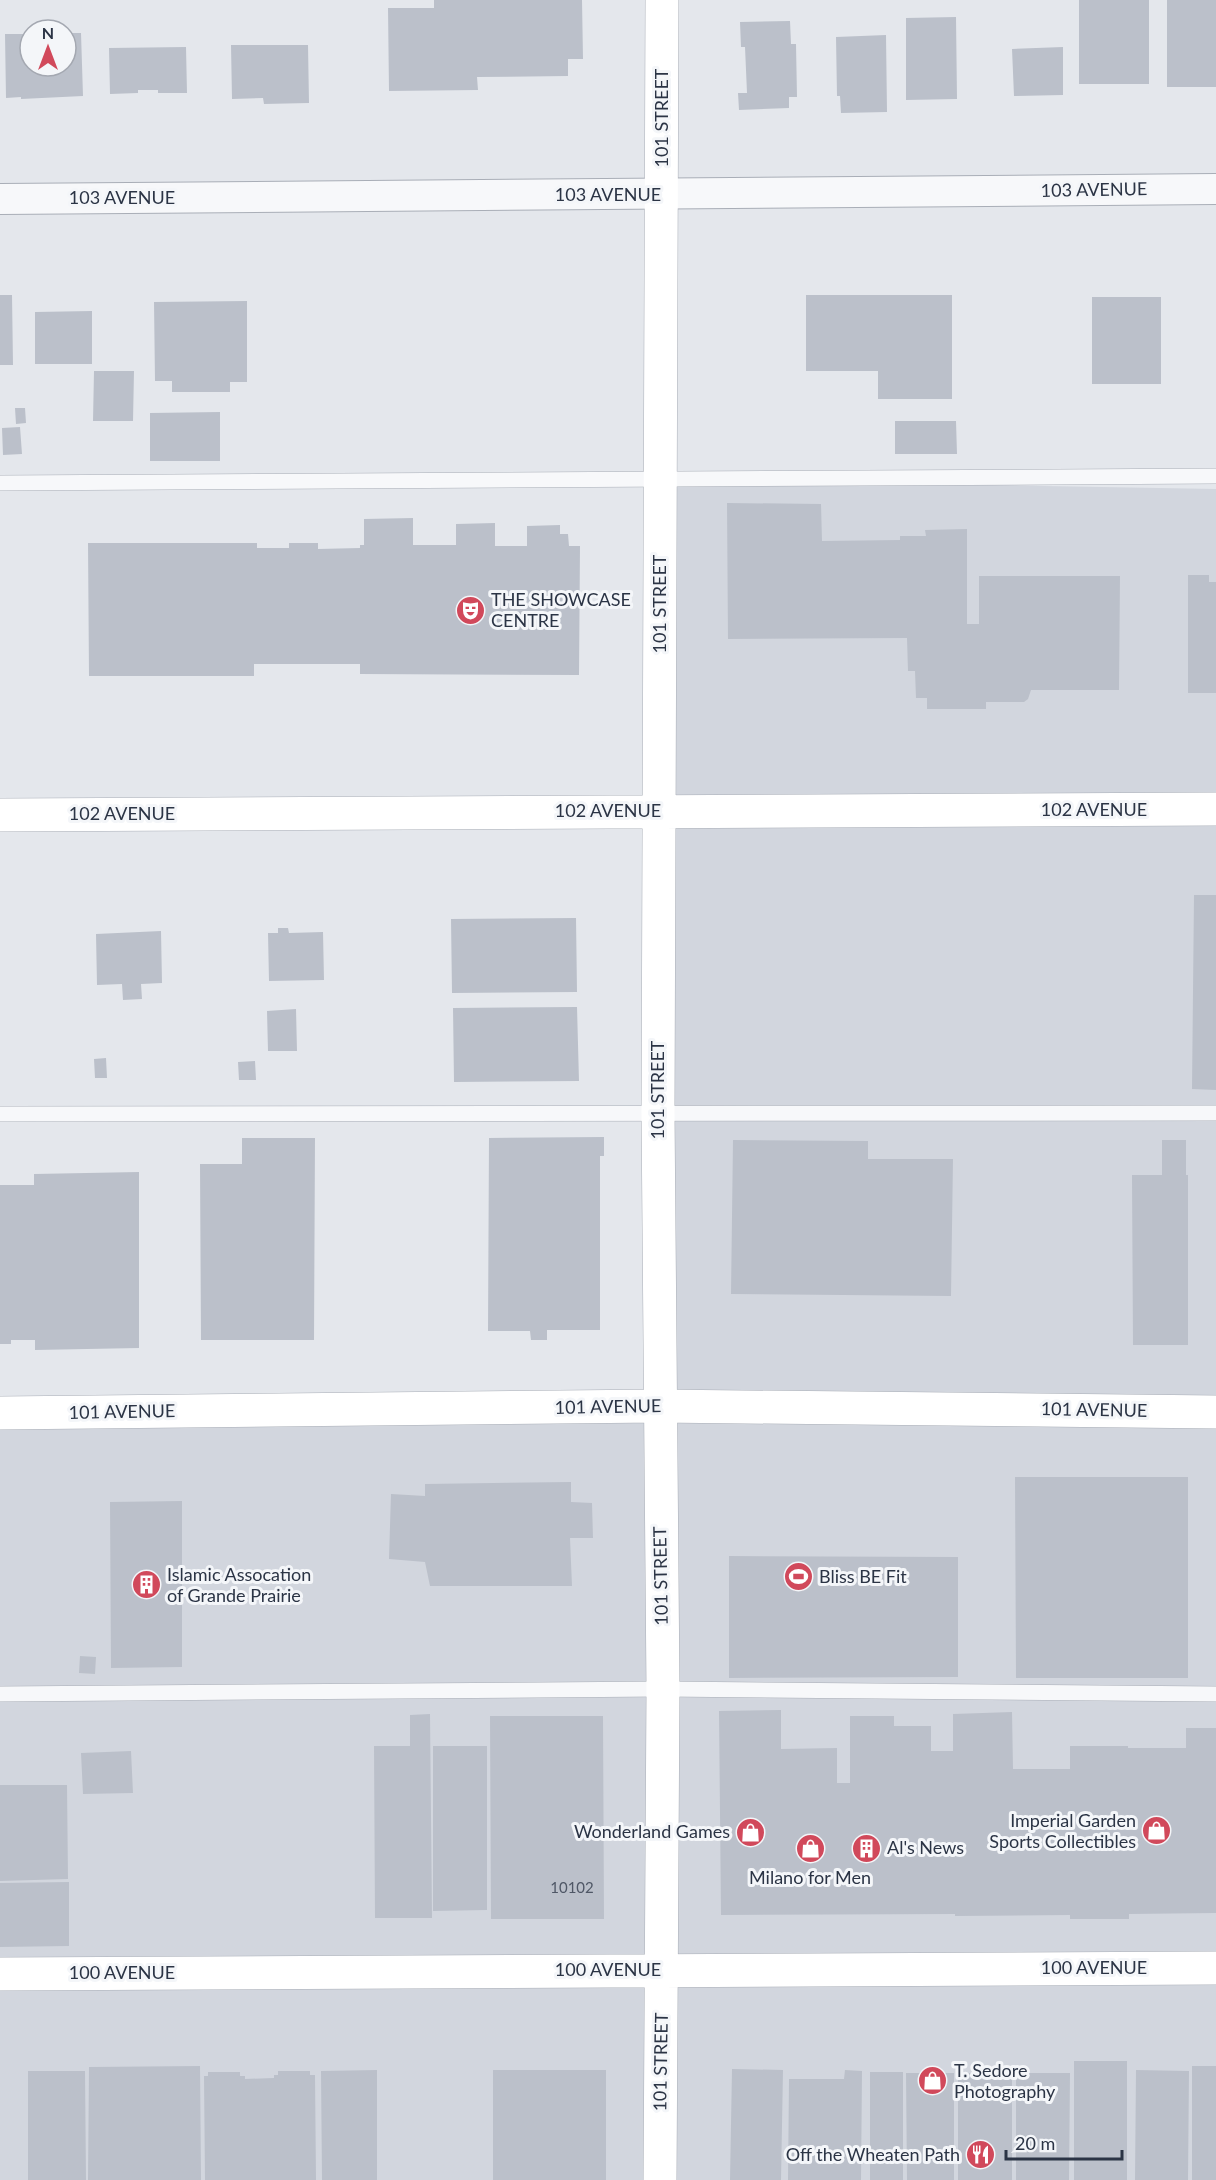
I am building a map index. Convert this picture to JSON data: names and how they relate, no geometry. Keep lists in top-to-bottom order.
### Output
{
  "streets": {
    "street": [
      "101 STREET",
      "103 AVENUE",
      "102 AVENUE",
      "101 AVENUE",
      "100 AVENUE"
    ]
  },
  "crossings": [
    ["101 STREET", "103 AVENUE"],
    ["101 STREET", "102 AVENUE"],
    ["101 STREET", "101 AVENUE"],
    ["101 STREET", "100 AVENUE"]
  ],
  "places": {
    "theatre": ["THE SHOWCASE CENTRE"],
    "sports": ["Bliss BE Fit"],
    "building": ["Islamic Assocation of Grande Prairie", "Al's News"],
    "shop": [
      "Imperial Garden Sports Collectibles",
      "Wonderland Games",
      "Milano for Men",
      "T. Sedore Photography"
    ],
    "restaurant": ["Off the Wheaten Path"]
  },
  "house_numbers": ["10102"],
  "scale_bar": "20 m",
  "north": "top"
}
